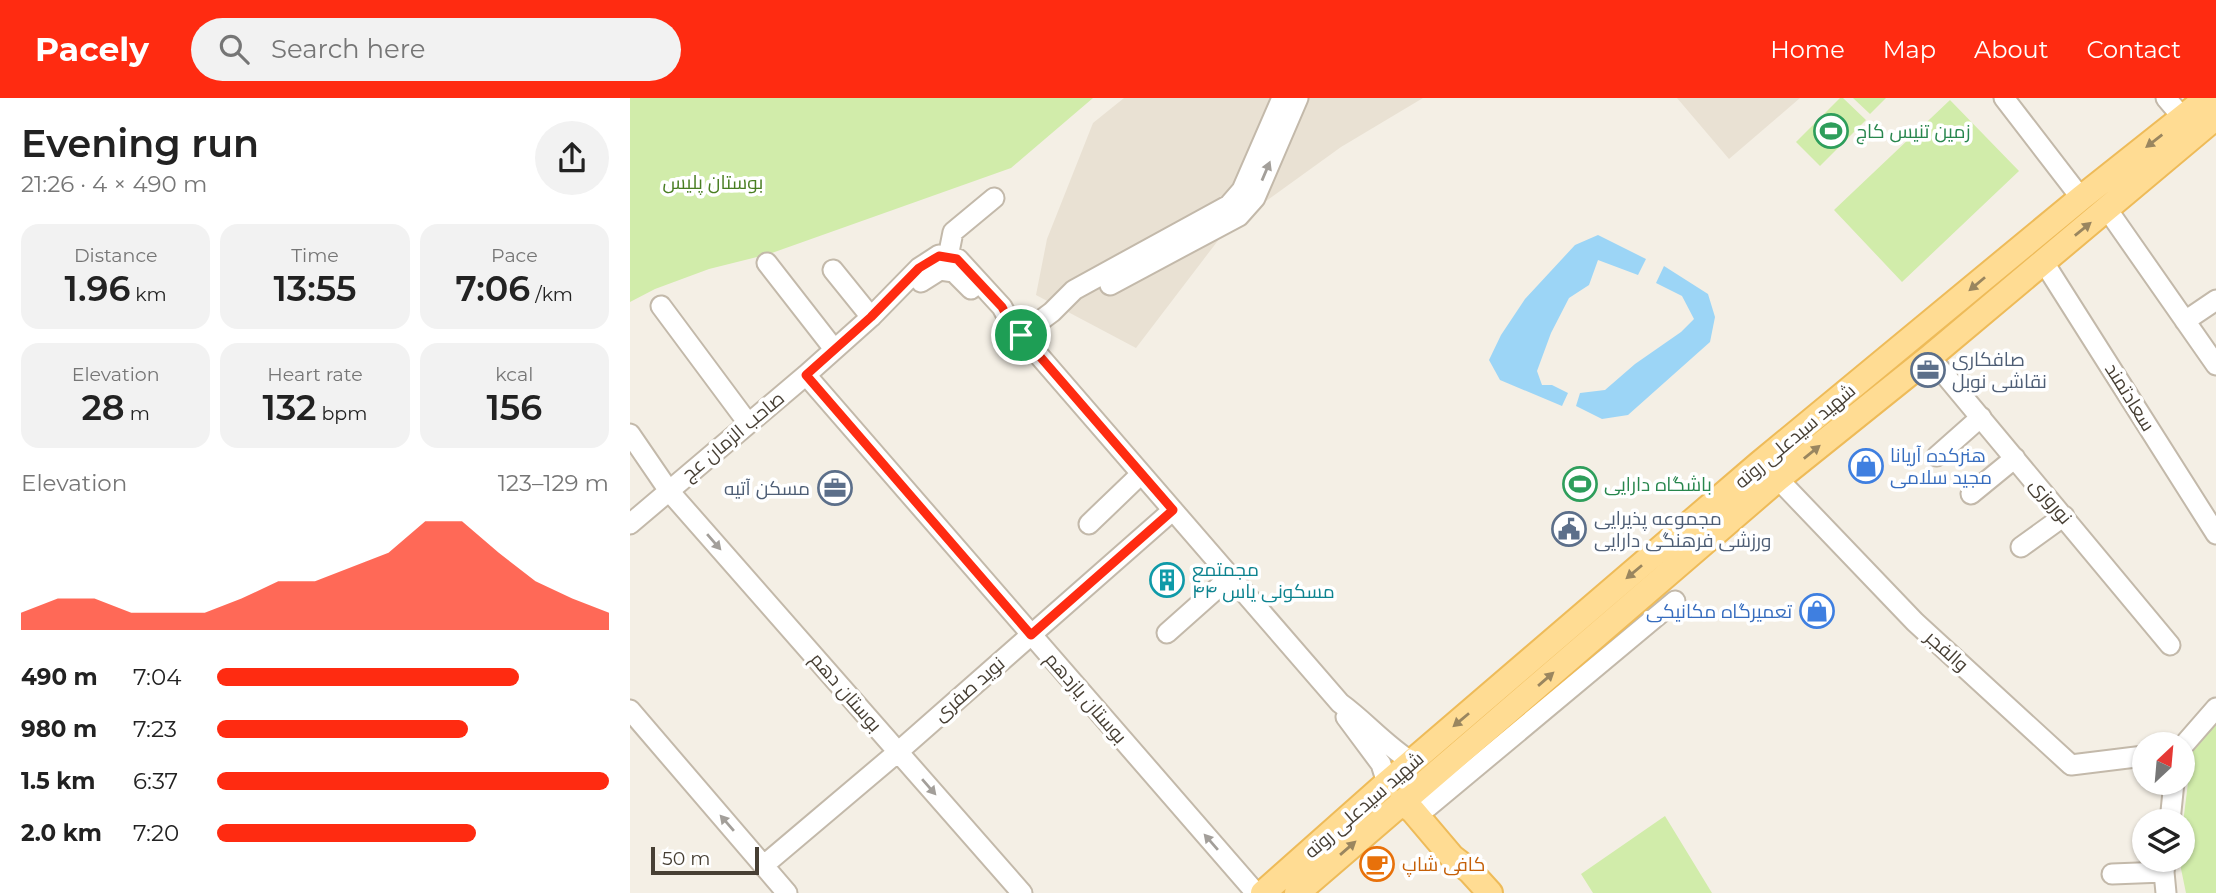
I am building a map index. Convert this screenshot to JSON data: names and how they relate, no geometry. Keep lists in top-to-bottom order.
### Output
{
  "streets": {
    "main road": ["شهید سیدعلی روته"],
    "street": [
      "سعادتمند",
      "صاحب الزمان عج",
      "نوروزی",
      "والفجر",
      "نوید صفری",
      "بوستان دهم",
      "بوستان یازدهم"
    ]
  },
  "crossings": [
    ["سعادتمند", "شهید سیدعلی روته"],
    ["صاحب الزمان عج", "بوستان دهم"],
    ["صاحب الزمان عج", "بوستان یازدهم"],
    ["شهید سیدعلی روته", "نوروزی"],
    ["شهید سیدعلی روته", "والفجر"],
    ["نوید صفری", "بوستان دهم"],
    ["نوید صفری", "بوستان یازدهم"]
  ],
  "one_way": ["بوستان دهم", "بوستان یازدهم"],
  "parks": ["بوستان پلیس"],
  "places": {
    "sports": ["زمین تنیس کاج", "باشگاه دارایی"],
    "office": ["صافکاری نقاشی نوبل", "مسکن آتیه"],
    "shop": ["هنرکده آریانا مجید سلامی", "تعمیرگاه مکانیکی"],
    "public building": ["مجموعه پذیرایی ورزشی فرهنگی دارایی"],
    "building": ["مجمتمع مسکونی یاس ۴۴"],
    "cafe": ["کافی شاپ"]
  },
  "scale_bar": "50 m",
  "north": "top right",
  "page": {
    "header": "Pacely",
    "search": "Search here",
    "nav": [
      "Home",
      "Map",
      "About",
      "Contact"
    ],
    "heading": ["Evening run", "21:26 · 4 × 490 m"],
    "stats": [
      ["Distance", "1.96 km"],
      ["Time", "13:55"],
      ["Pace", "7:06 /km"],
      ["Elevation", "28 m"],
      ["Heart rate", "132 bpm"],
      ["kcal", "156"]
    ],
    "chart": ["Elevation", "123–129 m"],
    "list": [
      {
        "name": "490 m",
        "note": "7:04"
      },
      {
        "name": "980 m",
        "note": "7:23"
      },
      {
        "name": "1.5 km",
        "note": "6:37"
      },
      {
        "name": "2.0 km",
        "note": "7:20"
      }
    ],
    "scale": "50 m"
  }
}
